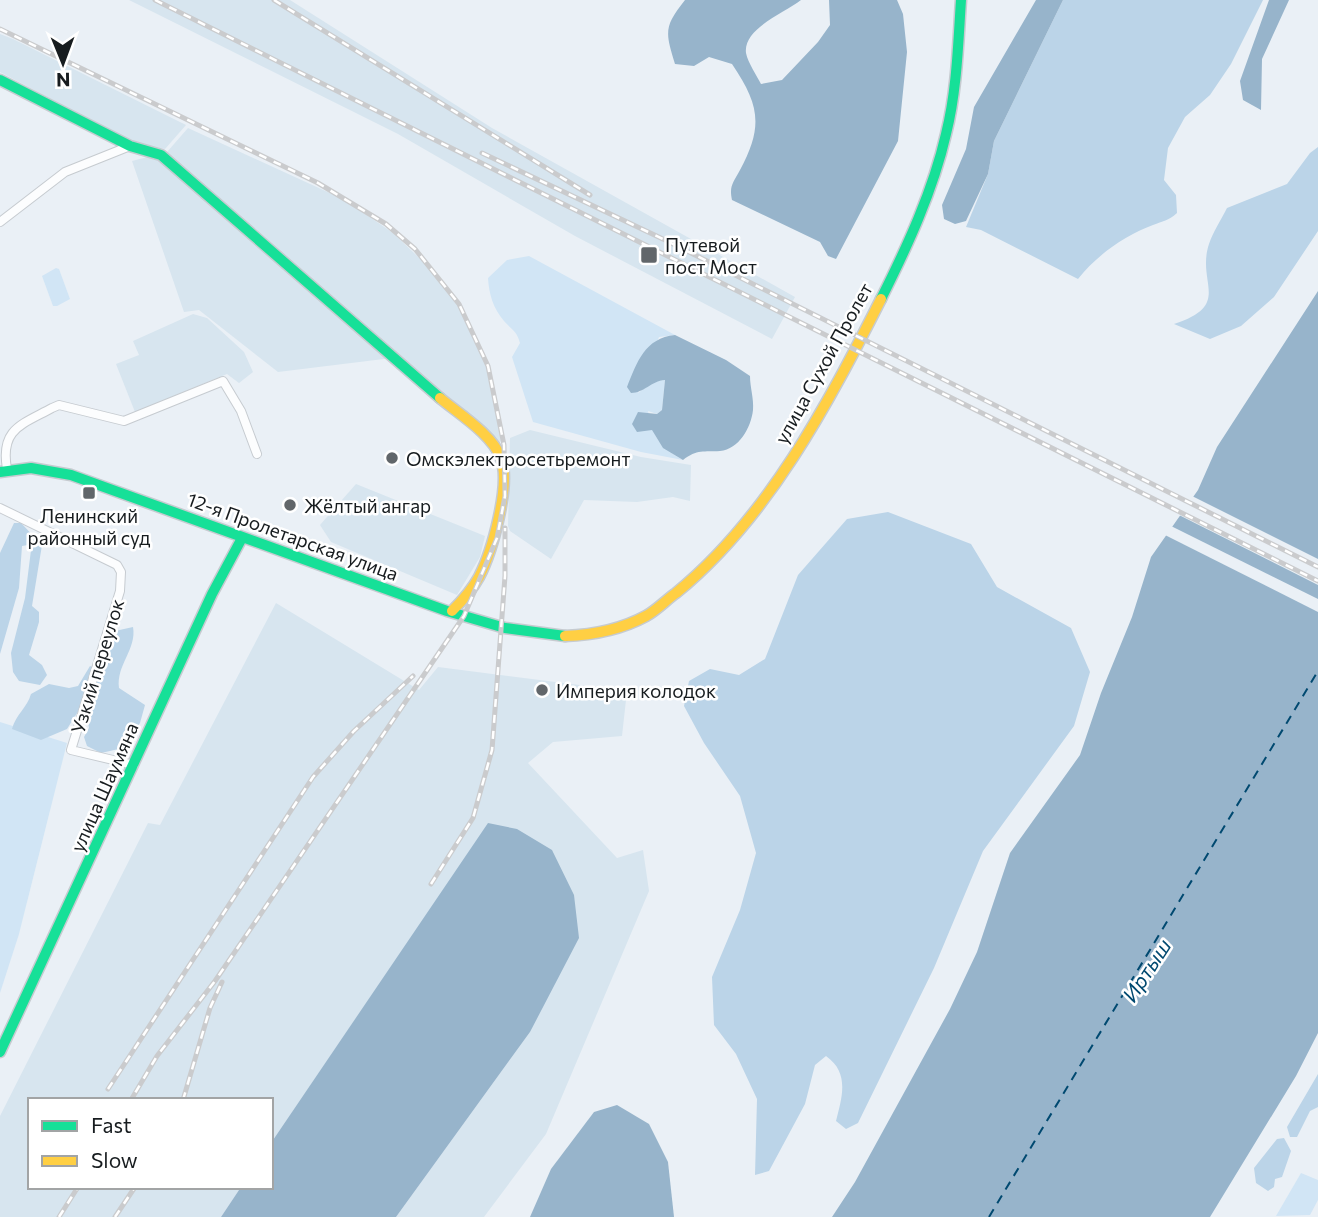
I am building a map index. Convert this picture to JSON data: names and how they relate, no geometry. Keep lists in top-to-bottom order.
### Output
{
  "streets": {
    "main road": ["улица Сухой Пролет", "12-я Пролетарская улица", "улица Шаумяна"],
    "street": ["Узкий переулок"]
  },
  "crossings": [
    ["улица Сухой Пролет", "12-я Пролетарская улица"],
    ["12-я Пролетарская улица", "улица Шаумяна"],
    ["Узкий переулок", "улица Шаумяна"]
  ],
  "water": ["Иртыш"],
  "places": {
    "transit": ["Путевой пост Мост", "Ленинский районный суд"],
    "other": ["Омскэлектросетьремонт", "Жёлтый ангар", "Империя колодок"]
  },
  "legend": ["Fast", "Slow"],
  "north": "bottom"
}
